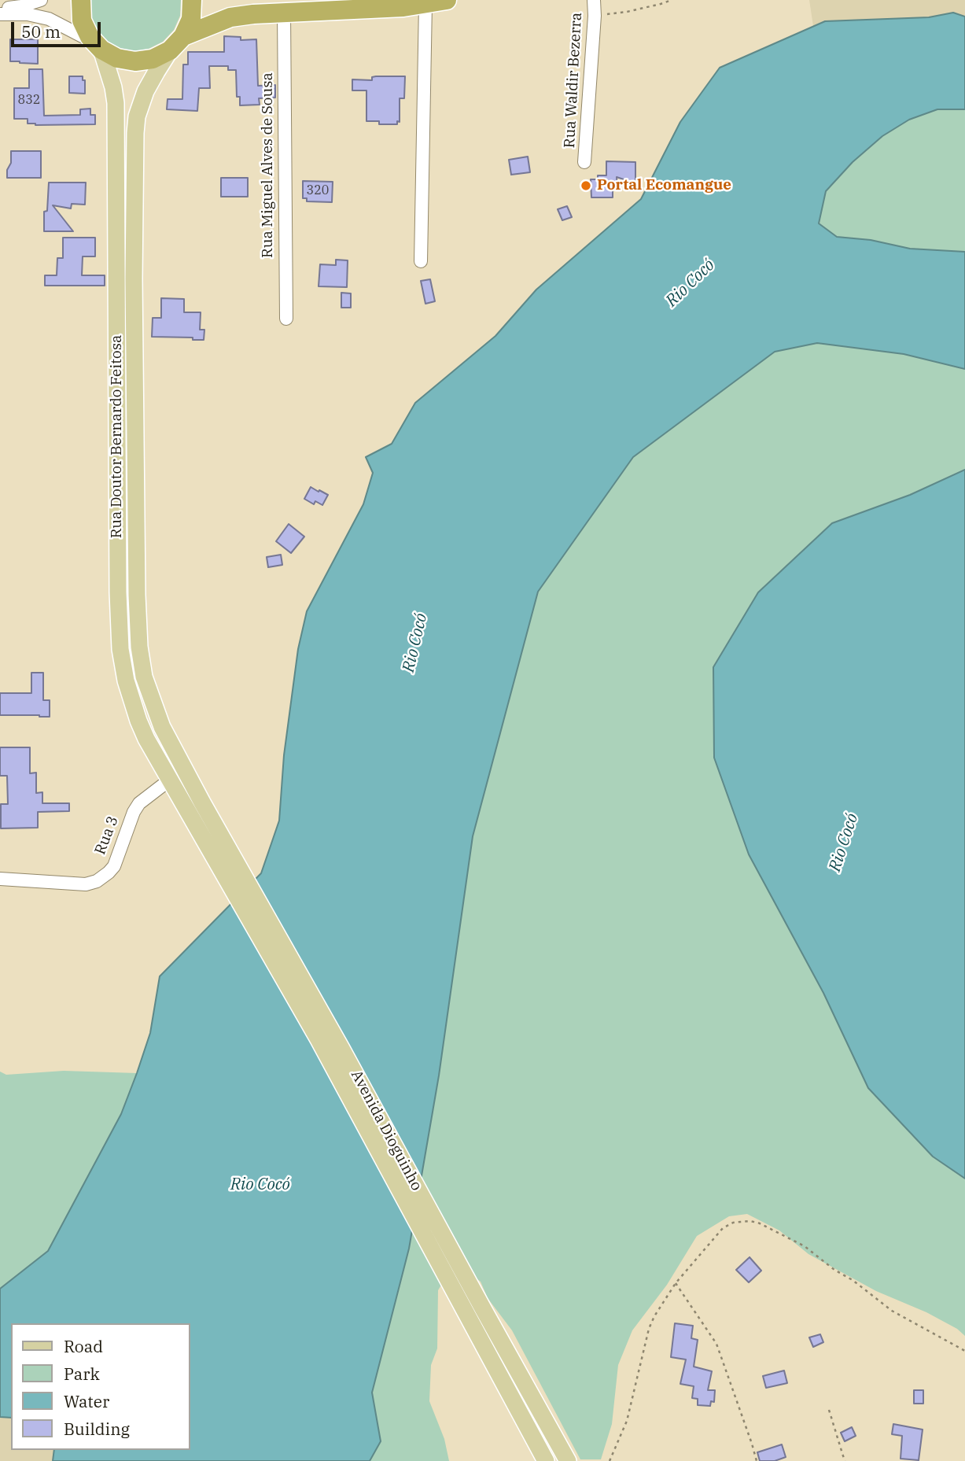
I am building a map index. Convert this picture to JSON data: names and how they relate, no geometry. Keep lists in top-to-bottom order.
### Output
{
  "streets": {
    "main road": ["Rua Doutor Bernardo Feitosa", "Avenida Dioguinho"],
    "street": ["Rua Waldir Bezerra", "Rua Miguel Alves de Sousa", "Rua 3"]
  },
  "crossings": [
    ["Rua Doutor Bernardo Feitosa", "Rua 3"],
    ["Rua Doutor Bernardo Feitosa", "Avenida Dioguinho"]
  ],
  "water": ["Rio Cocó"],
  "places": ["Portal Ecomangue"],
  "house_numbers": ["832", "320"],
  "legend": [
    "Road",
    "Park",
    "Water",
    "Building"
  ],
  "scale_bar": "50 m"
}
